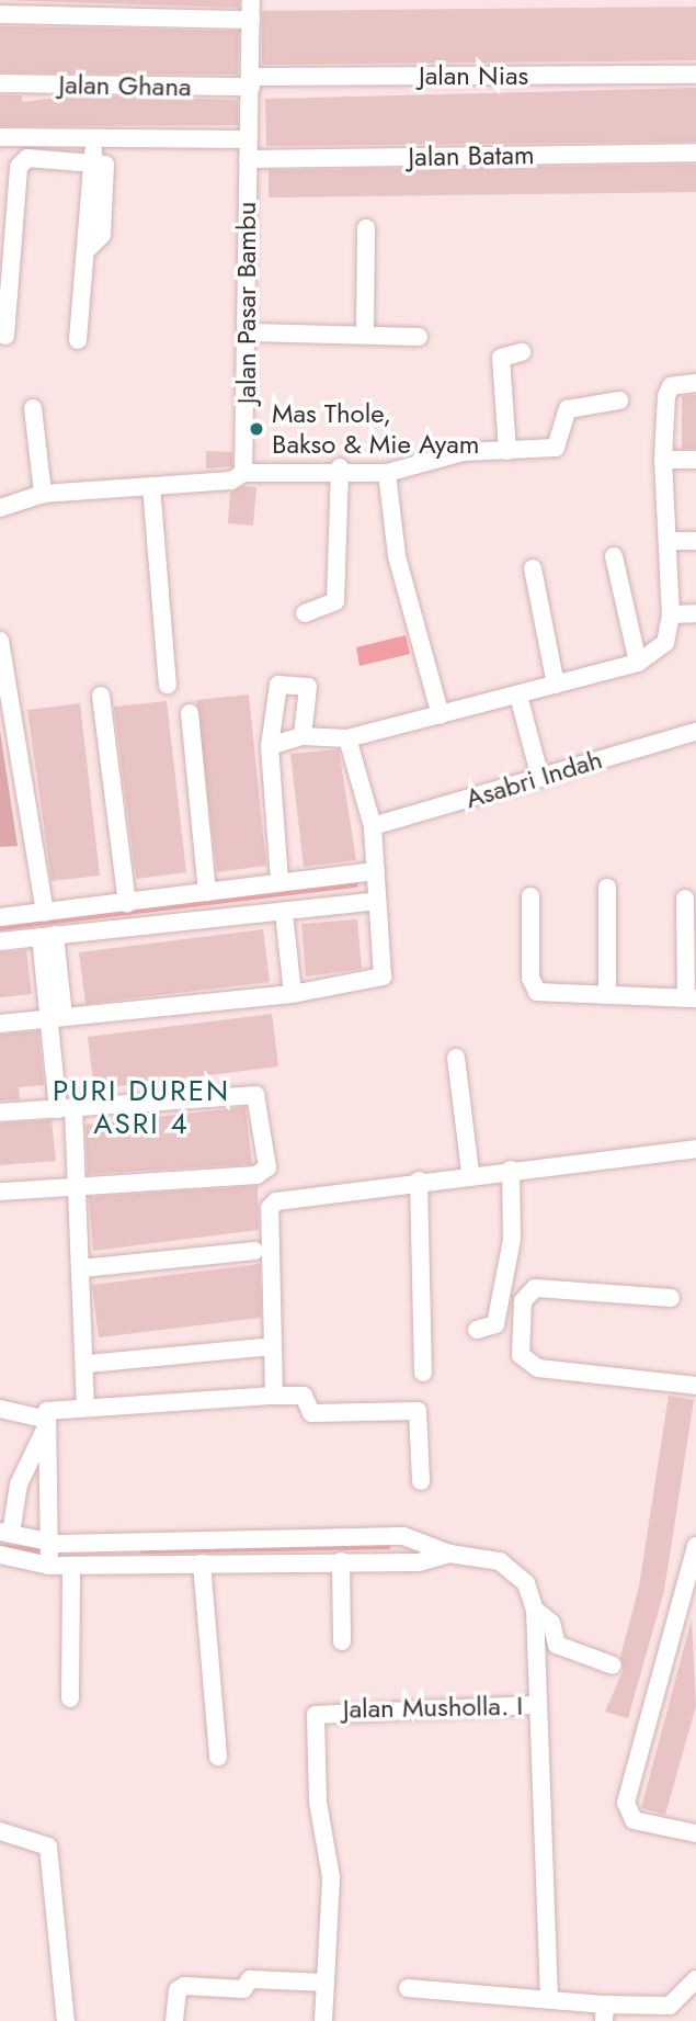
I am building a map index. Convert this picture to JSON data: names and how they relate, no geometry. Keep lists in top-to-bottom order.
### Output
{
  "streets": {
    "street": [
      "Jalan Nias",
      "Jalan Ghana",
      "Jalan Batam",
      "Jalan Pasar Bambu",
      "Asabri Indah",
      "Jalan Musholla. I"
    ]
  },
  "crossings": [
    ["Jalan Nias", "Jalan Ghana"],
    ["Jalan Nias", "Jalan Pasar Bambu"],
    ["Jalan Ghana", "Jalan Pasar Bambu"],
    ["Jalan Batam", "Jalan Pasar Bambu"]
  ],
  "districts": ["PURI DUREN ASRI 4"],
  "places": ["Mas Thole, Bakso & Mie Ayam"]
}
